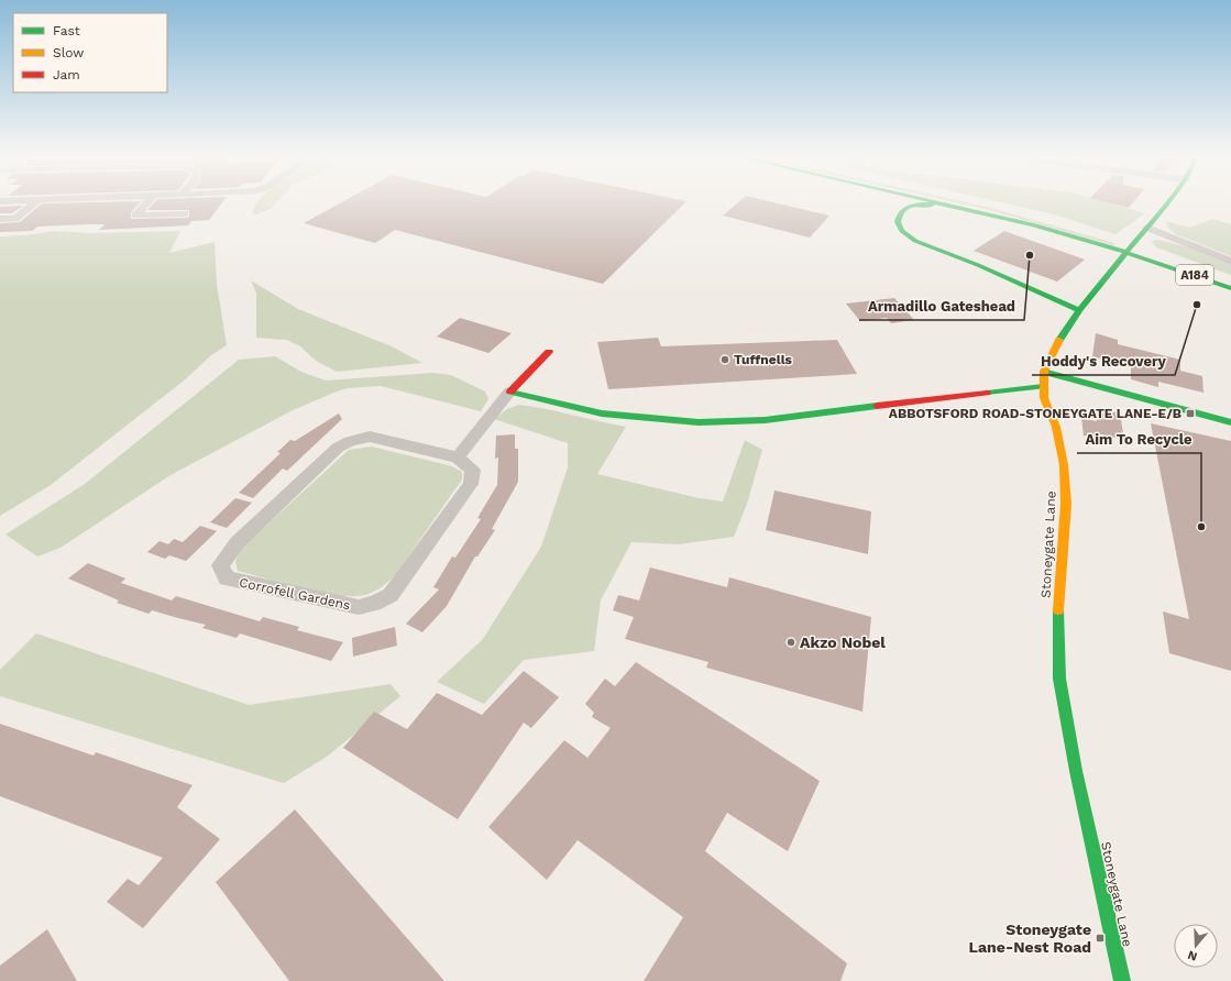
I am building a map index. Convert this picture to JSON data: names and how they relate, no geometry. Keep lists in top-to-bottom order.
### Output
{
  "streets": {
    "main road": ["A184", "Stoneygate Lane"],
    "street": ["Corrofell Gardens"]
  },
  "places": {
    "other": [
      "Armadillo Gateshead",
      "Hoddy's Recovery",
      "Tuffnells",
      "Aim To Recycle",
      "Akzo Nobel"
    ],
    "transit": ["ABBOTSFORD ROAD-STONEYGATE LANE-E/B", "Stoneygate Lane-Nest Road"]
  },
  "legend": ["Fast", "Slow", "Jam"],
  "north": "bottom"
}
